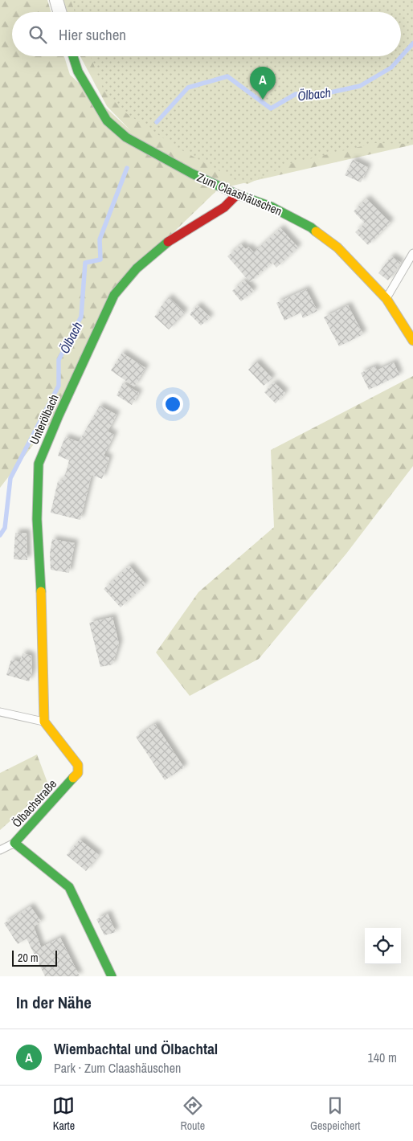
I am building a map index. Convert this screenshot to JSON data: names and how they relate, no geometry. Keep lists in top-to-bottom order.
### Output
{
  "streets": {
    "street": ["Zum Claashäuschen", "Unterölbach", "Ölbachstraße"]
  },
  "crossings": [
    ["Zum Claashäuschen", "Unterölbach"],
    ["Unterölbach", "Ölbachstraße"]
  ],
  "water": ["Ölbach"],
  "scale_bar": "20 m",
  "page": {
    "search": "Hier suchen",
    "pins": "A",
    "scale": "20 m",
    "heading": "In der Nähe",
    "list": [
      {
        "mark": "A",
        "name": "Wiembachtal und Ölbachtal",
        "note": "Park · Zum Claashäuschen",
        "value": "140 m"
      }
    ],
    "nav": ["Karte", "Route", "Gespeichert"]
  }
}
